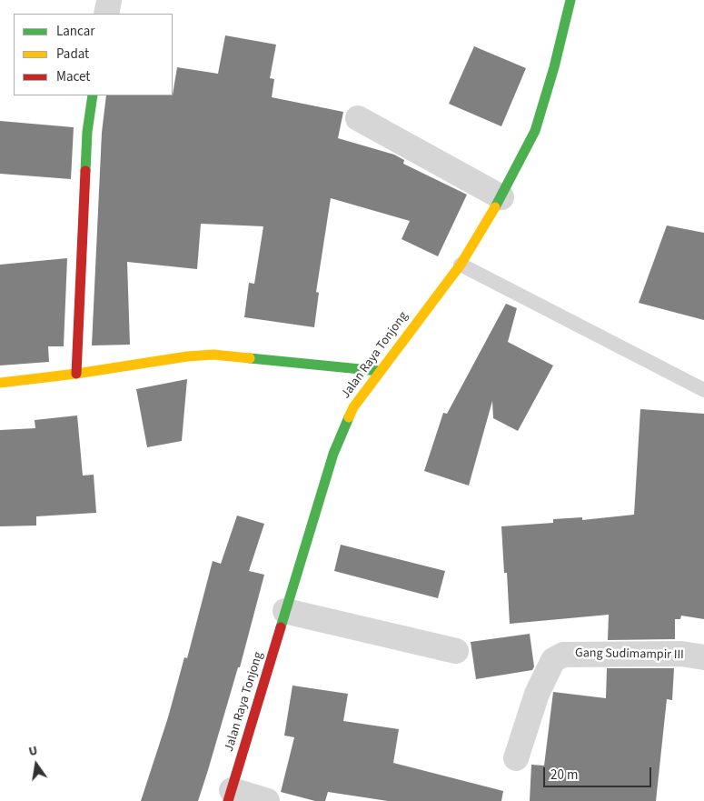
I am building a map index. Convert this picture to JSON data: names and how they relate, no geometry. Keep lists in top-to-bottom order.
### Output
{
  "streets": {
    "main road": ["Jalan Raya Tonjong"],
    "street": ["Gang Sudimampir III"]
  },
  "legend": ["Lancar", "Padat", "Macet"],
  "scale_bar": "20 m",
  "north": "top"
}
